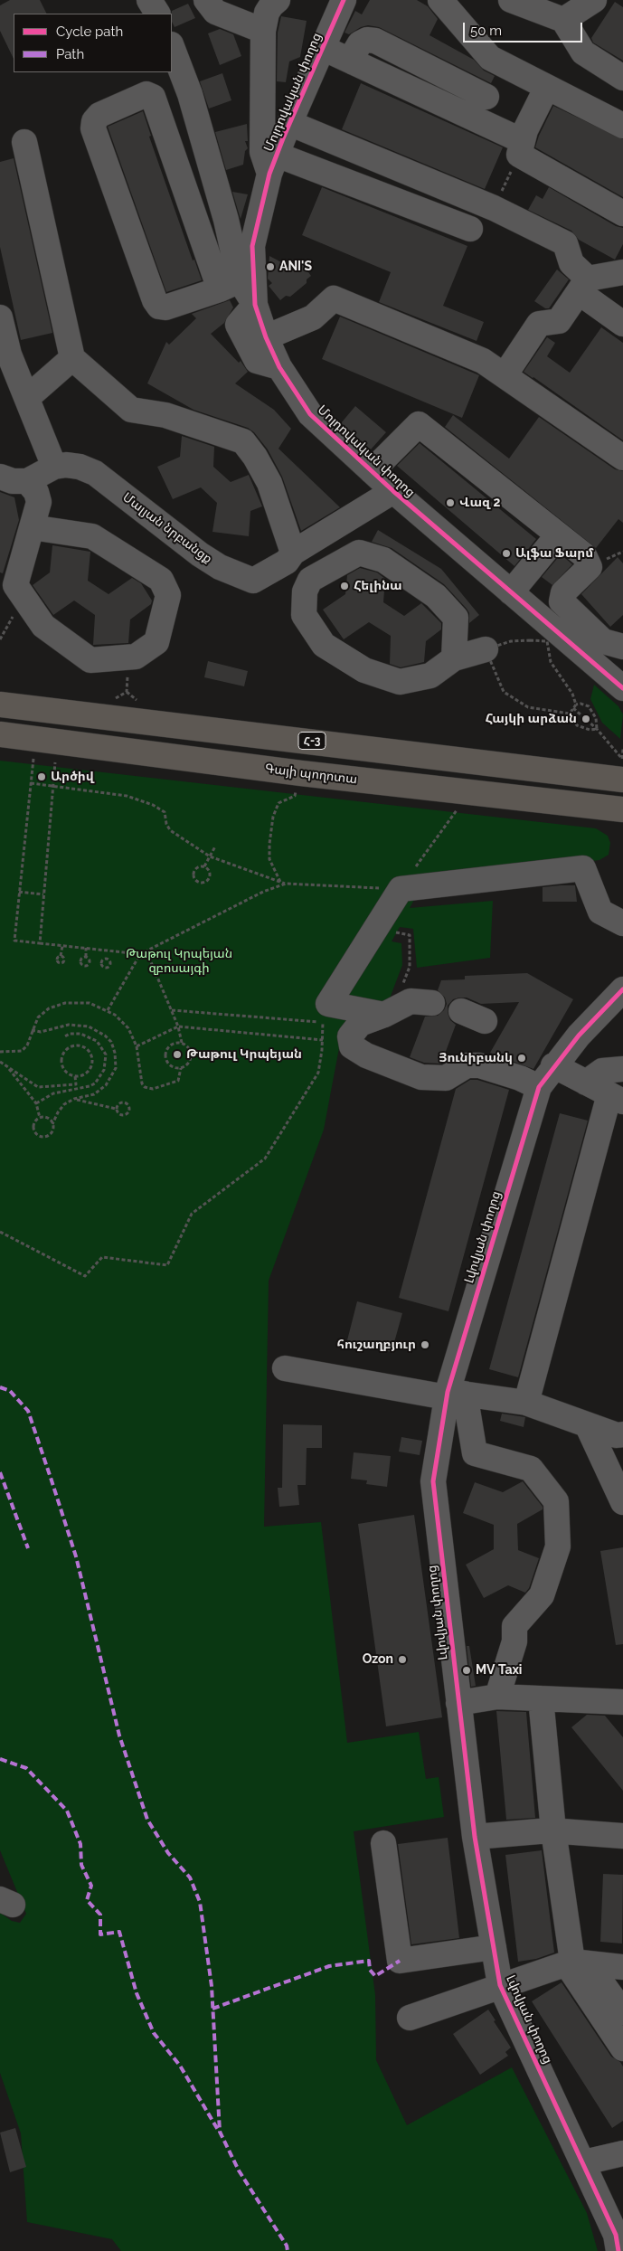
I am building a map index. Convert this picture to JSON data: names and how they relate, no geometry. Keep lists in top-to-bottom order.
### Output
{
  "streets": {
    "main road": ["Հ-3", "Գայի պողոտա"],
    "street": ["Մոլդովական փողոց", "Մալյան նրբանցք", "Լվովյան փողոց"]
  },
  "crossings": [
    ["Մոլդովական փողոց", "Մալյան նրբանցք"]
  ],
  "parks": ["Թաթուլ Կրպեյան զբոսայգի"],
  "places": [
    "ANI'S",
    "Վազ 2",
    "Ալֆա Ֆարմ",
    "Հելինա",
    "Հայկի արձան",
    "Արծիվ",
    "Թաթուլ Կրպեյան",
    "Յունիբանկ",
    "հուշաղբյուր",
    "Ozon",
    "MV Taxi"
  ],
  "legend": ["Cycle path", "Path"],
  "scale_bar": "50 m"
}
